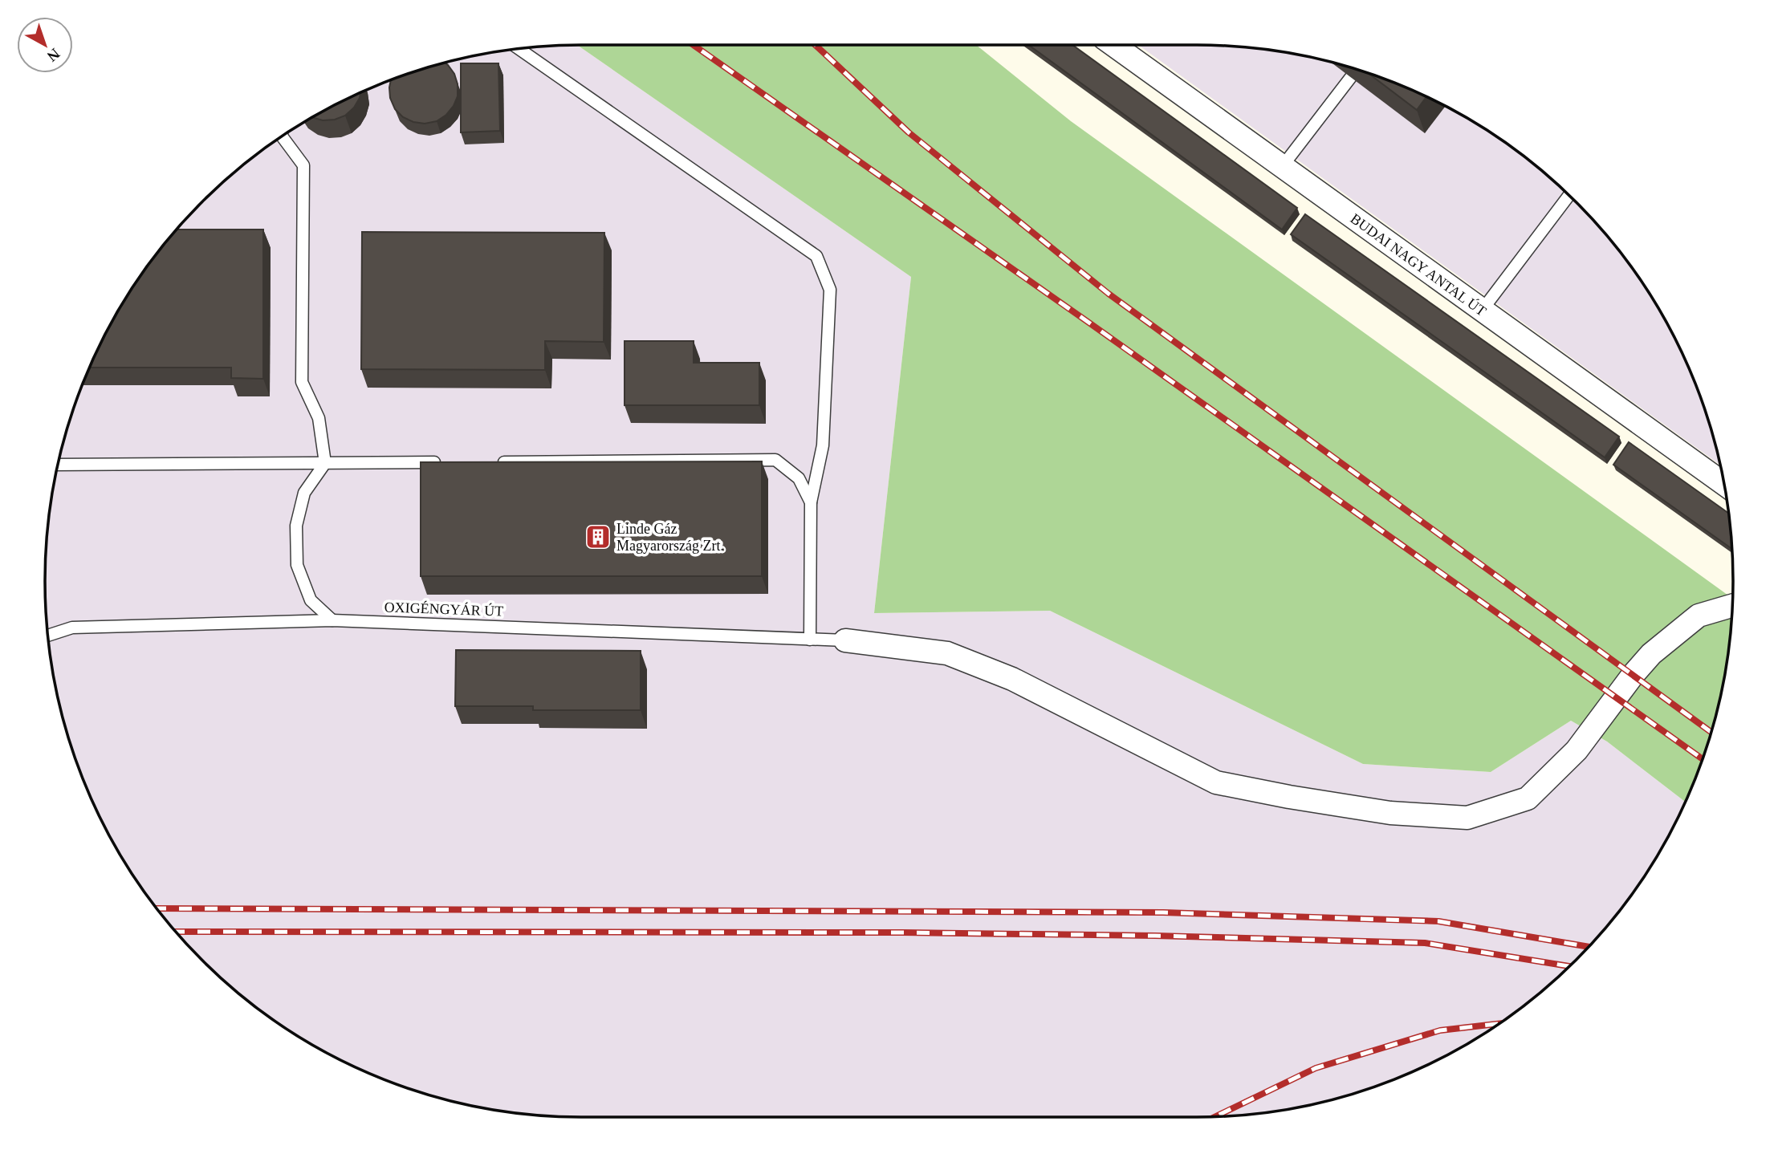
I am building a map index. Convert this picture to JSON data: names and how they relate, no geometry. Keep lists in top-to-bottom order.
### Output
{
  "streets": {
    "street": ["BUDAI NAGY ANTAL ÚT"],
    "lane": ["OXIGÉNGYÁR ÚT"]
  },
  "places": {
    "building": ["Linde Gáz Magyarország Zrt."]
  },
  "north": "bottom right"
}
